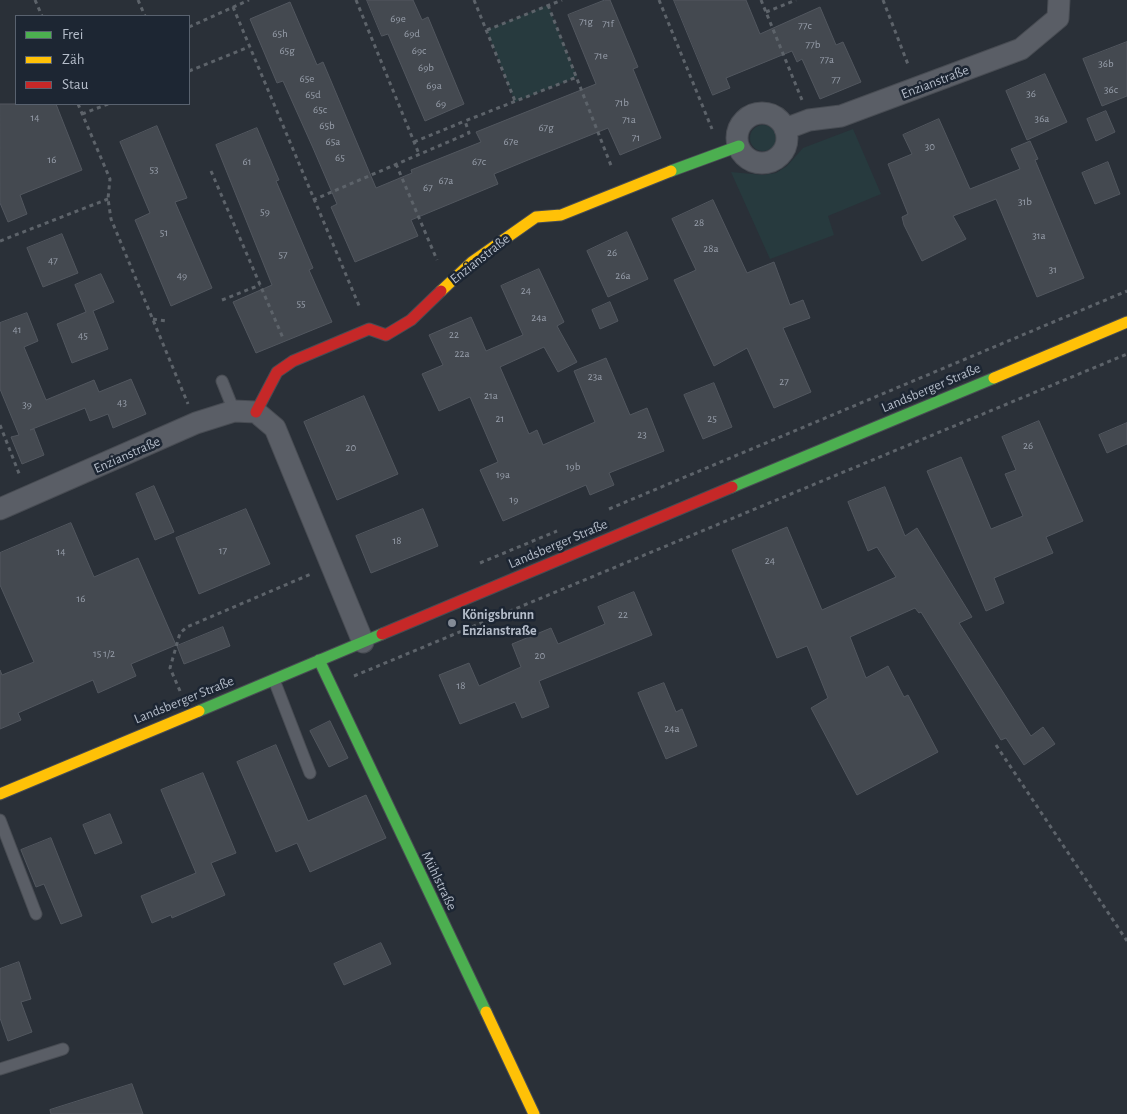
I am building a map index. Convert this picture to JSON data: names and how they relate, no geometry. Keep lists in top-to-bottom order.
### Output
{
  "streets": {
    "street": ["Enzianstraße", "Landsberger Straße", "Mühlstraße"]
  },
  "crossings": [
    ["Landsberger Straße", "Mühlstraße"]
  ],
  "places": ["Königsbrunn Enzianstraße"],
  "house_numbers": [
    "69e",
    "71g",
    "71f",
    "77c",
    "65h",
    "69d",
    "77b",
    "65g",
    "69c",
    "71e",
    "77a",
    "36b",
    "69b",
    "65e",
    "77",
    "69a",
    "36c",
    "36",
    "65d",
    "71b",
    "69",
    "65c",
    "14",
    "36a",
    "71a",
    "65b",
    "67g",
    "71",
    "65a",
    "67e",
    "30",
    "65",
    "16",
    "61",
    "67c",
    "53",
    "67a",
    "67",
    "31b",
    "59",
    "28",
    "51",
    "31a",
    "28a",
    "26",
    "57",
    "47",
    "31",
    "49",
    "26a",
    "24",
    "55",
    "24a",
    "41",
    "22",
    "45",
    "22a",
    "23a",
    "27",
    "21a",
    "43",
    "39",
    "21",
    "25",
    "23",
    "26",
    "20",
    "19b",
    "19a",
    "19",
    "18",
    "17",
    "14",
    "24",
    "16",
    "22",
    "15 1/2",
    "20",
    "18",
    "24a"
  ],
  "legend": ["Frei", "Zäh", "Stau"]
}
